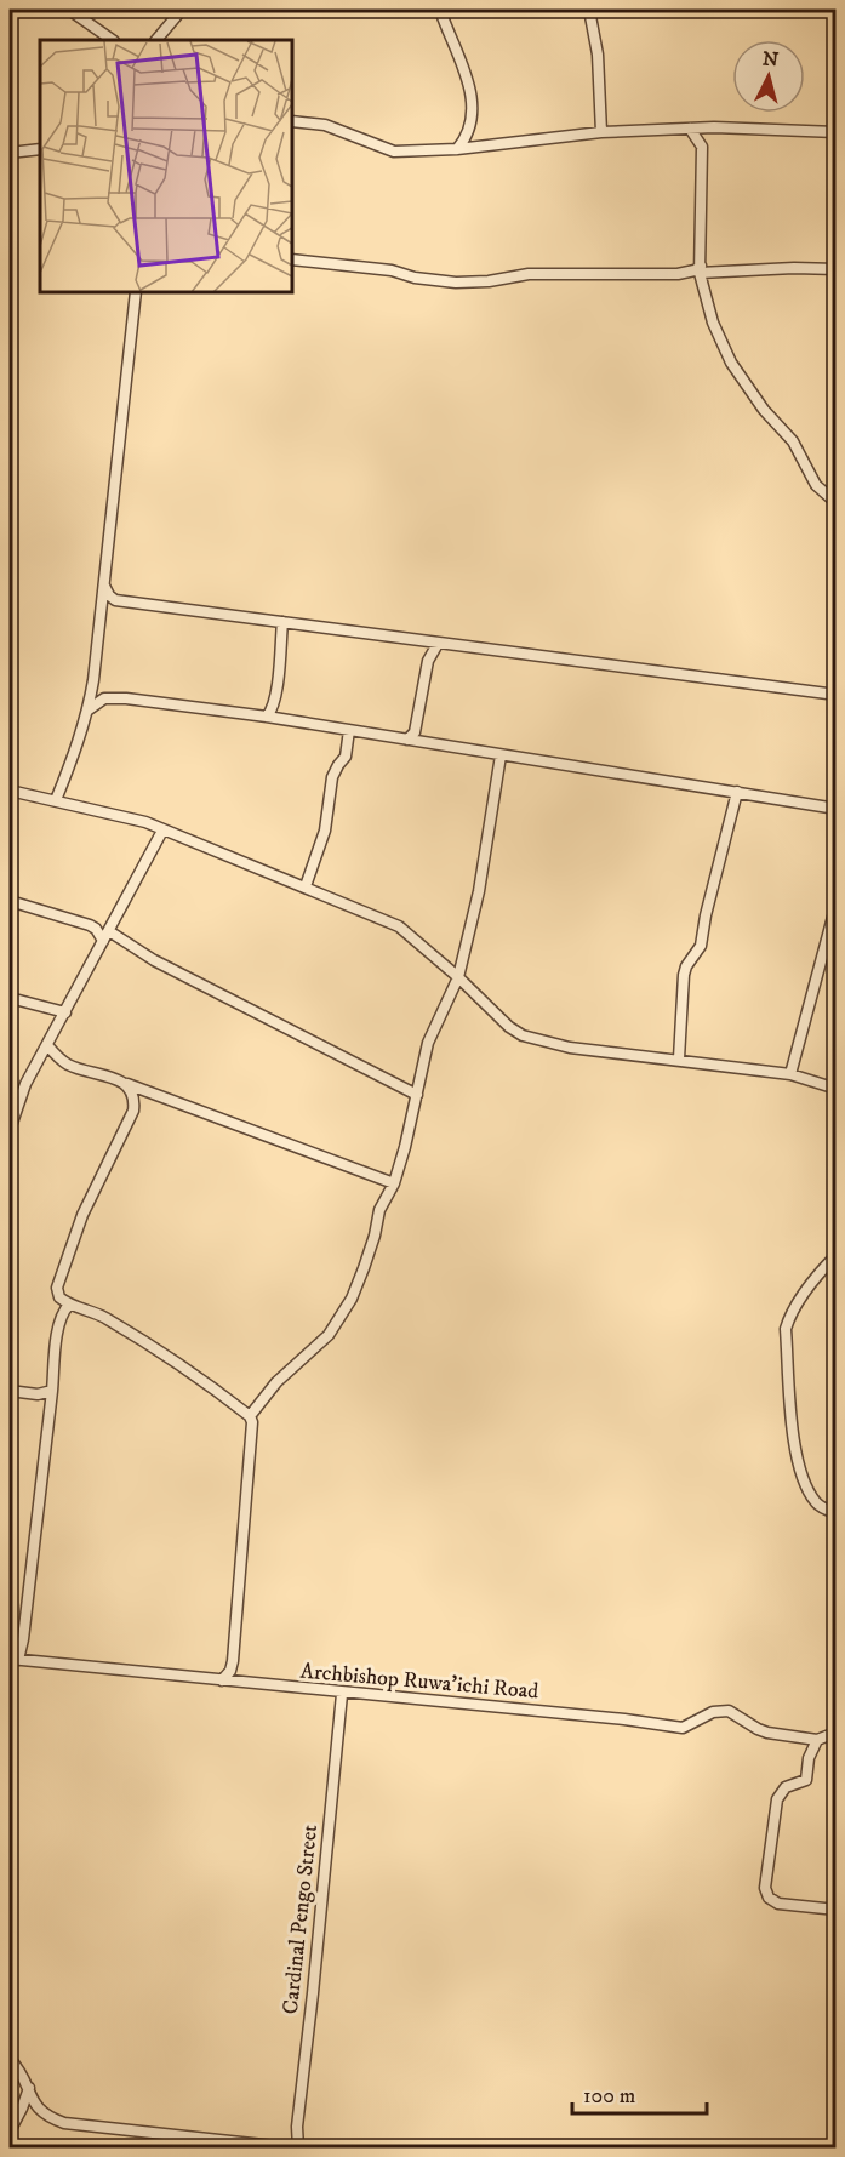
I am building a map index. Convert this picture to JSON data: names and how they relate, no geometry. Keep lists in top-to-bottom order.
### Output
{
  "streets": {
    "street": ["Archbishop Ruwa'ichi Road", "Cardinal Pengo Street"]
  },
  "crossings": [
    ["Archbishop Ruwa'ichi Road", "Cardinal Pengo Street"]
  ],
  "scale_bar": "100 m",
  "north": "top"
}
